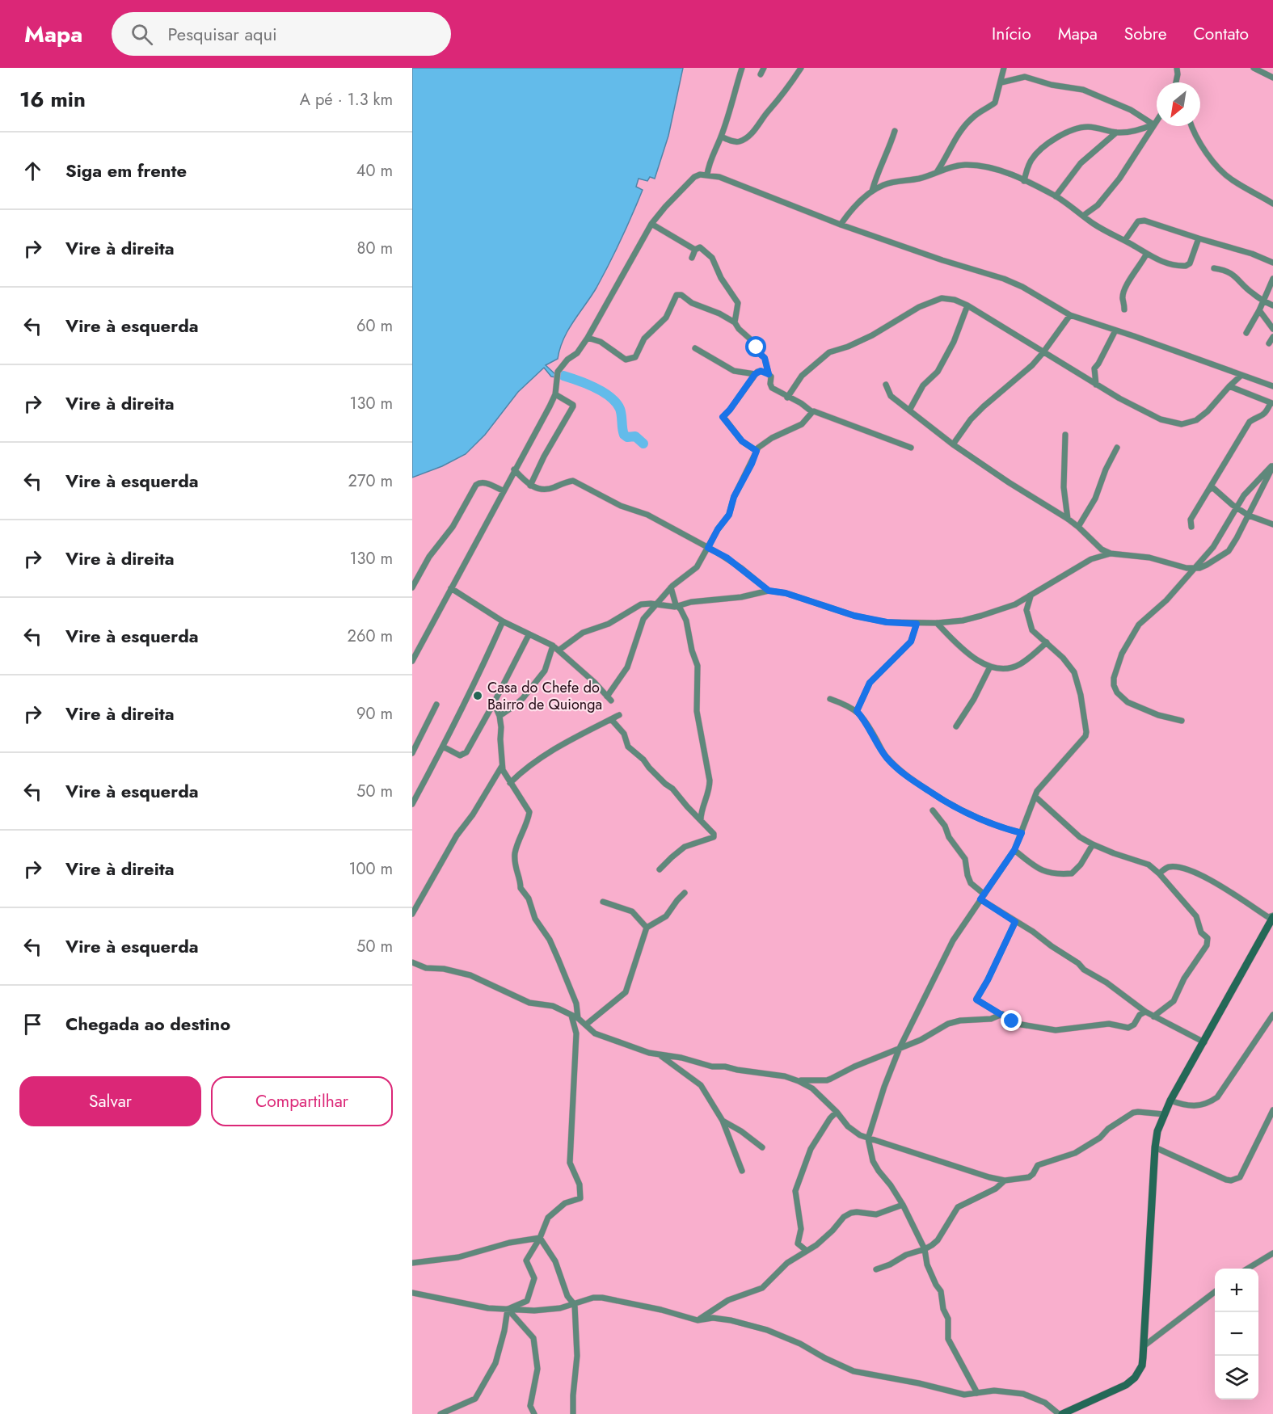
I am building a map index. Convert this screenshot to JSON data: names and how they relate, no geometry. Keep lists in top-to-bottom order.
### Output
{
  "places": ["Casa do Chefe do Bairro de Quionga"],
  "north": "bottom left",
  "page": {
    "header": "Mapa",
    "search": "Pesquisar aqui",
    "nav": [
      "Início",
      "Mapa",
      "Sobre",
      "Contato"
    ],
    "heading": ["16 min", "A pé · 1.3 km"],
    "list": [
      ["Siga em frente", "40 m"],
      ["Vire à direita", "80 m"],
      ["Vire à esquerda", "60 m"],
      ["Vire à direita", "130 m"],
      ["Vire à esquerda", "270 m"],
      ["Vire à direita", "130 m"],
      ["Vire à esquerda", "260 m"],
      ["Vire à direita", "90 m"],
      ["Vire à esquerda", "50 m"],
      ["Vire à direita", "100 m"],
      ["Vire à esquerda", "50 m"],
      "Chegada ao destino"
    ],
    "buttons": ["Salvar", "Compartilhar"],
    "map_buttons": ["+", "−"]
  }
}
